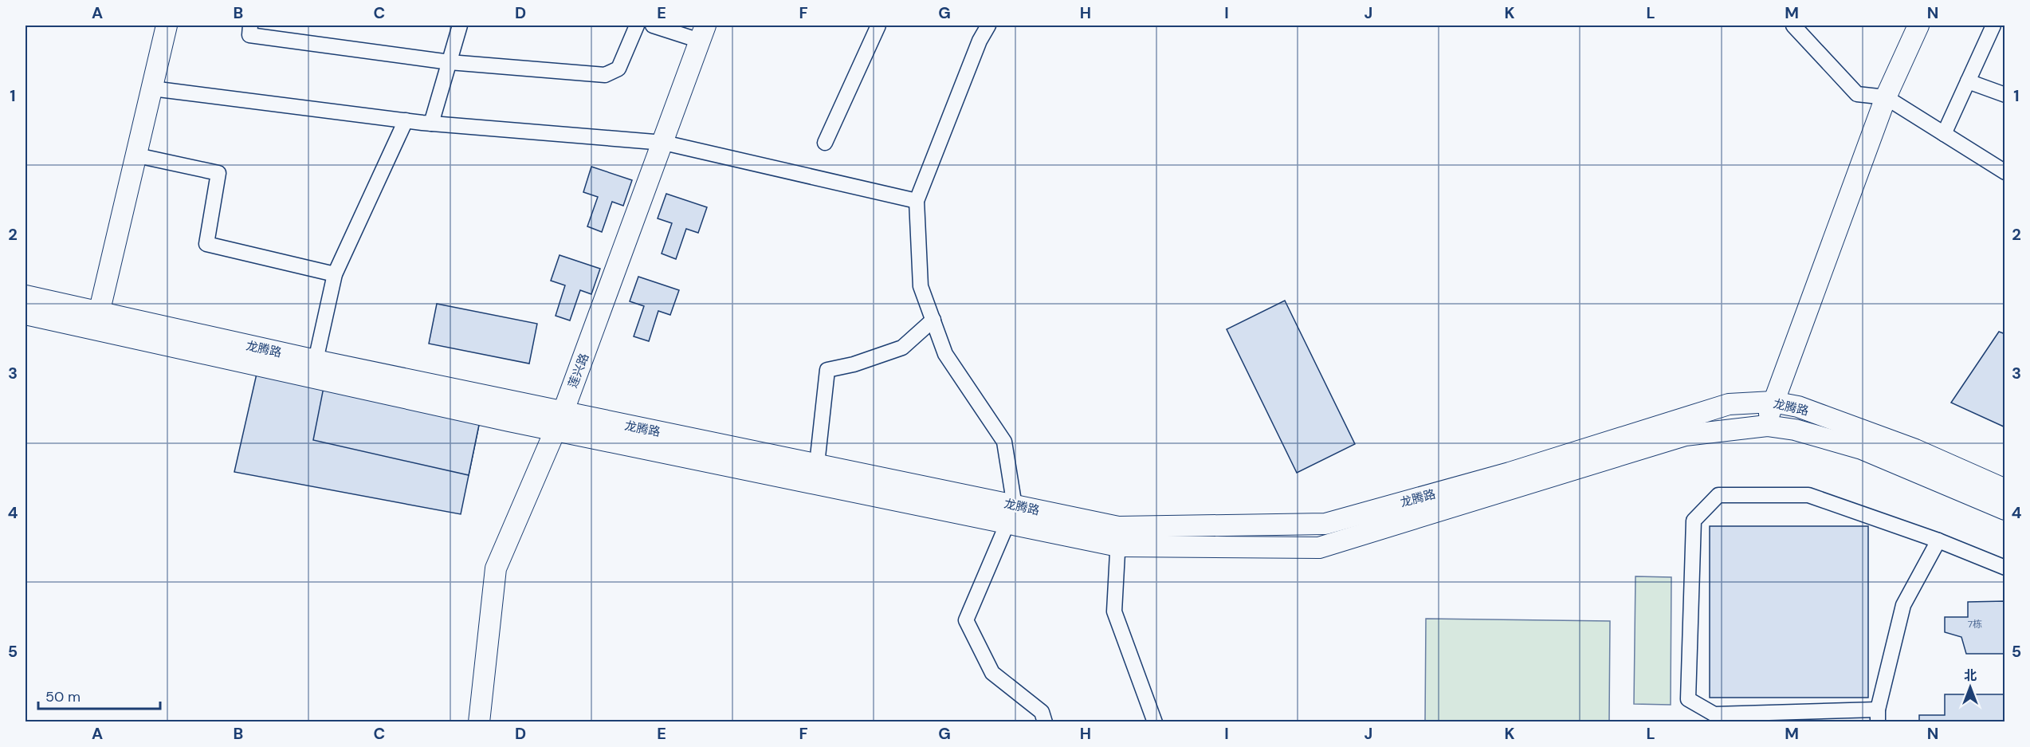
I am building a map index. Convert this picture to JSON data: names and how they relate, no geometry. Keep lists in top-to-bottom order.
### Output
{
  "streets": {
    "street": ["龙腾路", "莲兴路"]
  },
  "crossings": [
    ["龙腾路", "莲兴路"]
  ],
  "house_numbers": ["7栋"],
  "scale_bar": "50 m",
  "north": "top",
  "grid": {
    "columns": [
      "A",
      "B",
      "C",
      "D",
      "E",
      "F",
      "G",
      "H",
      "I",
      "J",
      "K",
      "L",
      "M",
      "N"
    ],
    "rows": [
      "1",
      "2",
      "3",
      "4",
      "5"
    ]
  }
}
